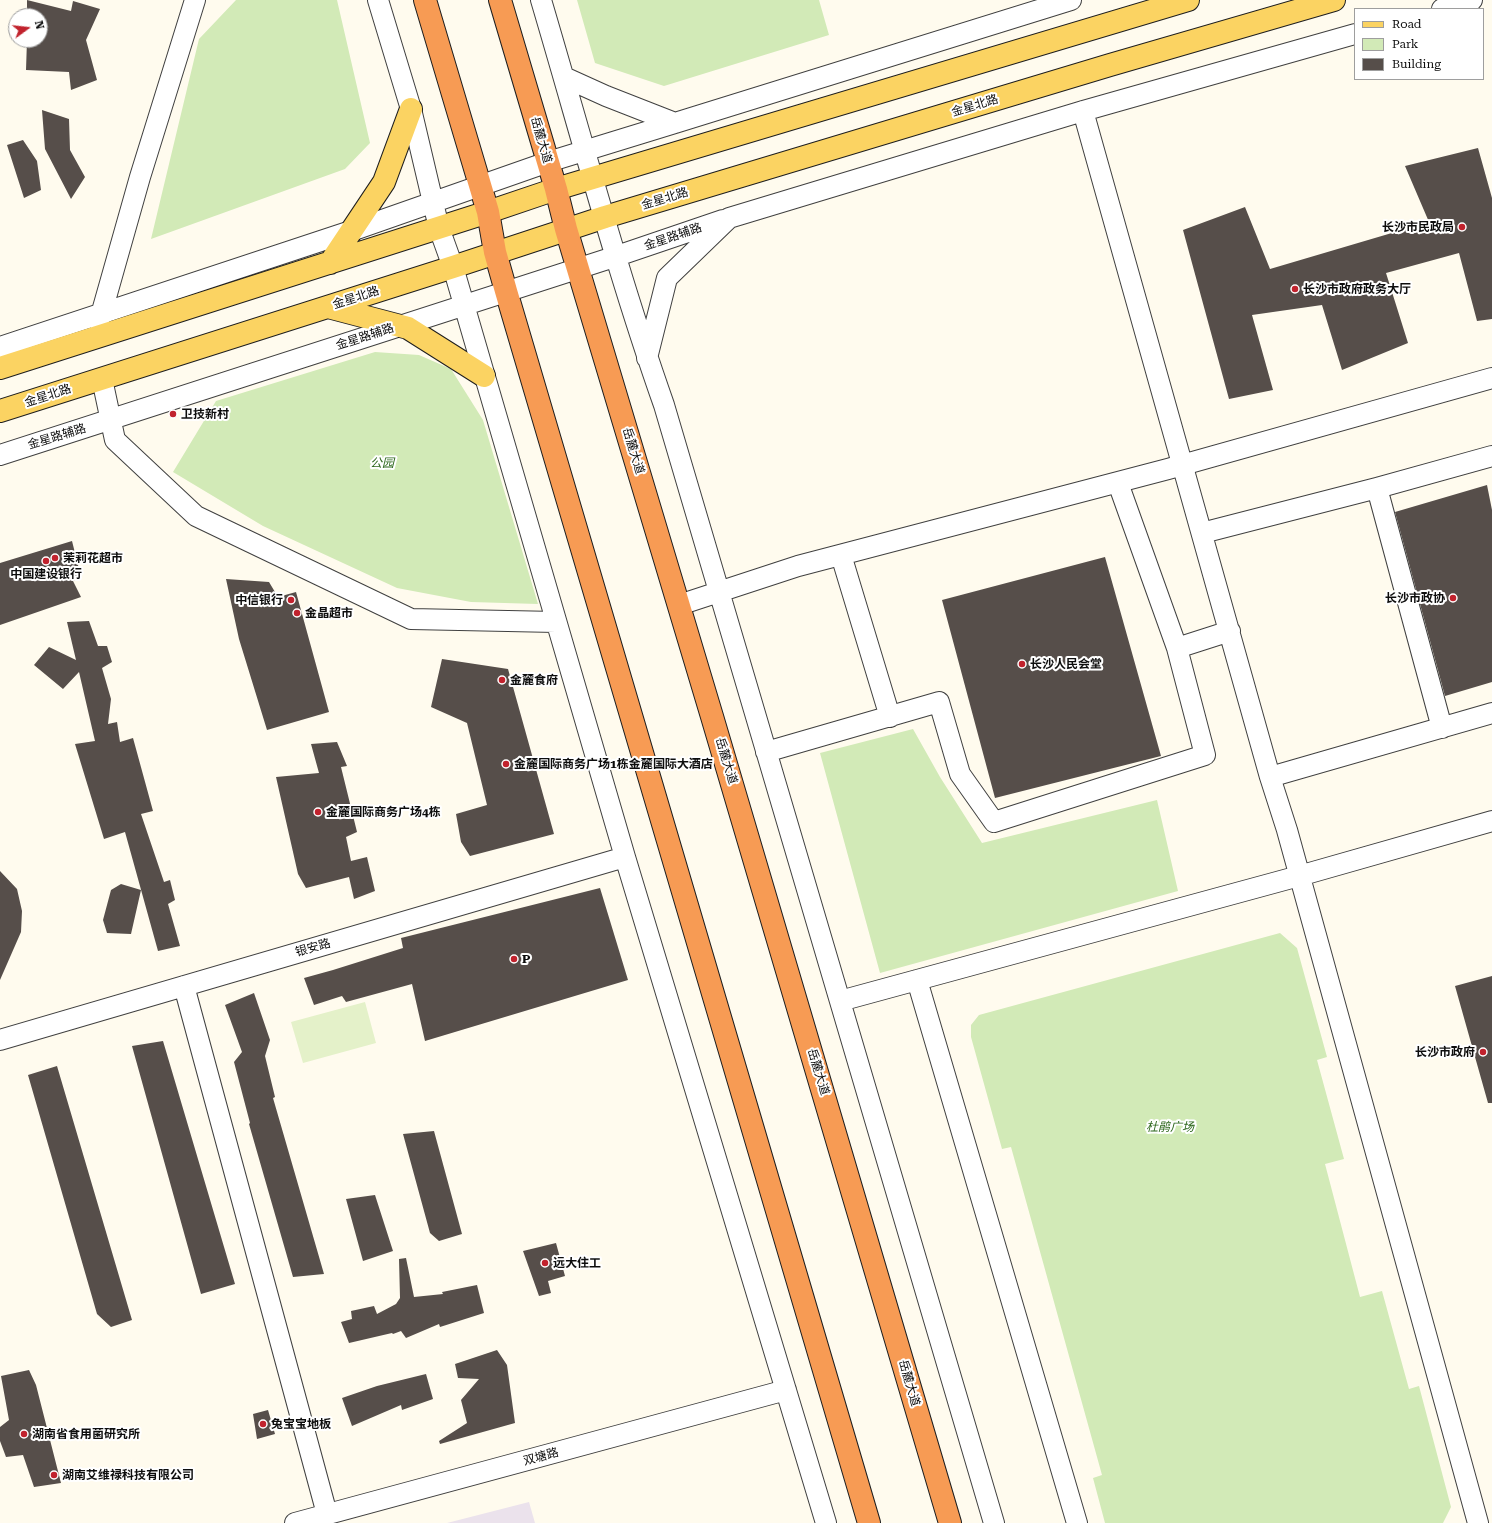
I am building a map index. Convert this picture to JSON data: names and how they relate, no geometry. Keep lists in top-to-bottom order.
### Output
{
  "streets": {
    "highway": ["岳麓大道"],
    "main road": ["金星北路"],
    "street": ["金星路辅路", "银安路", "双塘路"]
  },
  "crossings": [
    ["金星北路", "岳麓大道"],
    ["岳麓大道", "金星路辅路"]
  ],
  "parks": ["公园", "杜鹃广场"],
  "places": [
    "长沙市民政局",
    "长沙市政府政务大厅",
    "卫技新村",
    "茉莉花超市",
    "中国建设银行",
    "长沙市政协",
    "中信银行",
    "金晶超市",
    "长沙人民会堂",
    "金麓食府",
    "金麓国际商务广场1栋金麓国际大酒店",
    "金麓国际商务广场4栋",
    "P",
    "长沙市政府",
    "远大住工",
    "兔宝宝地板",
    "湖南省食用菌研究所",
    "湖南艾维禄科技有限公司"
  ],
  "legend": ["Road", "Park", "Building"],
  "north": "right"
}
